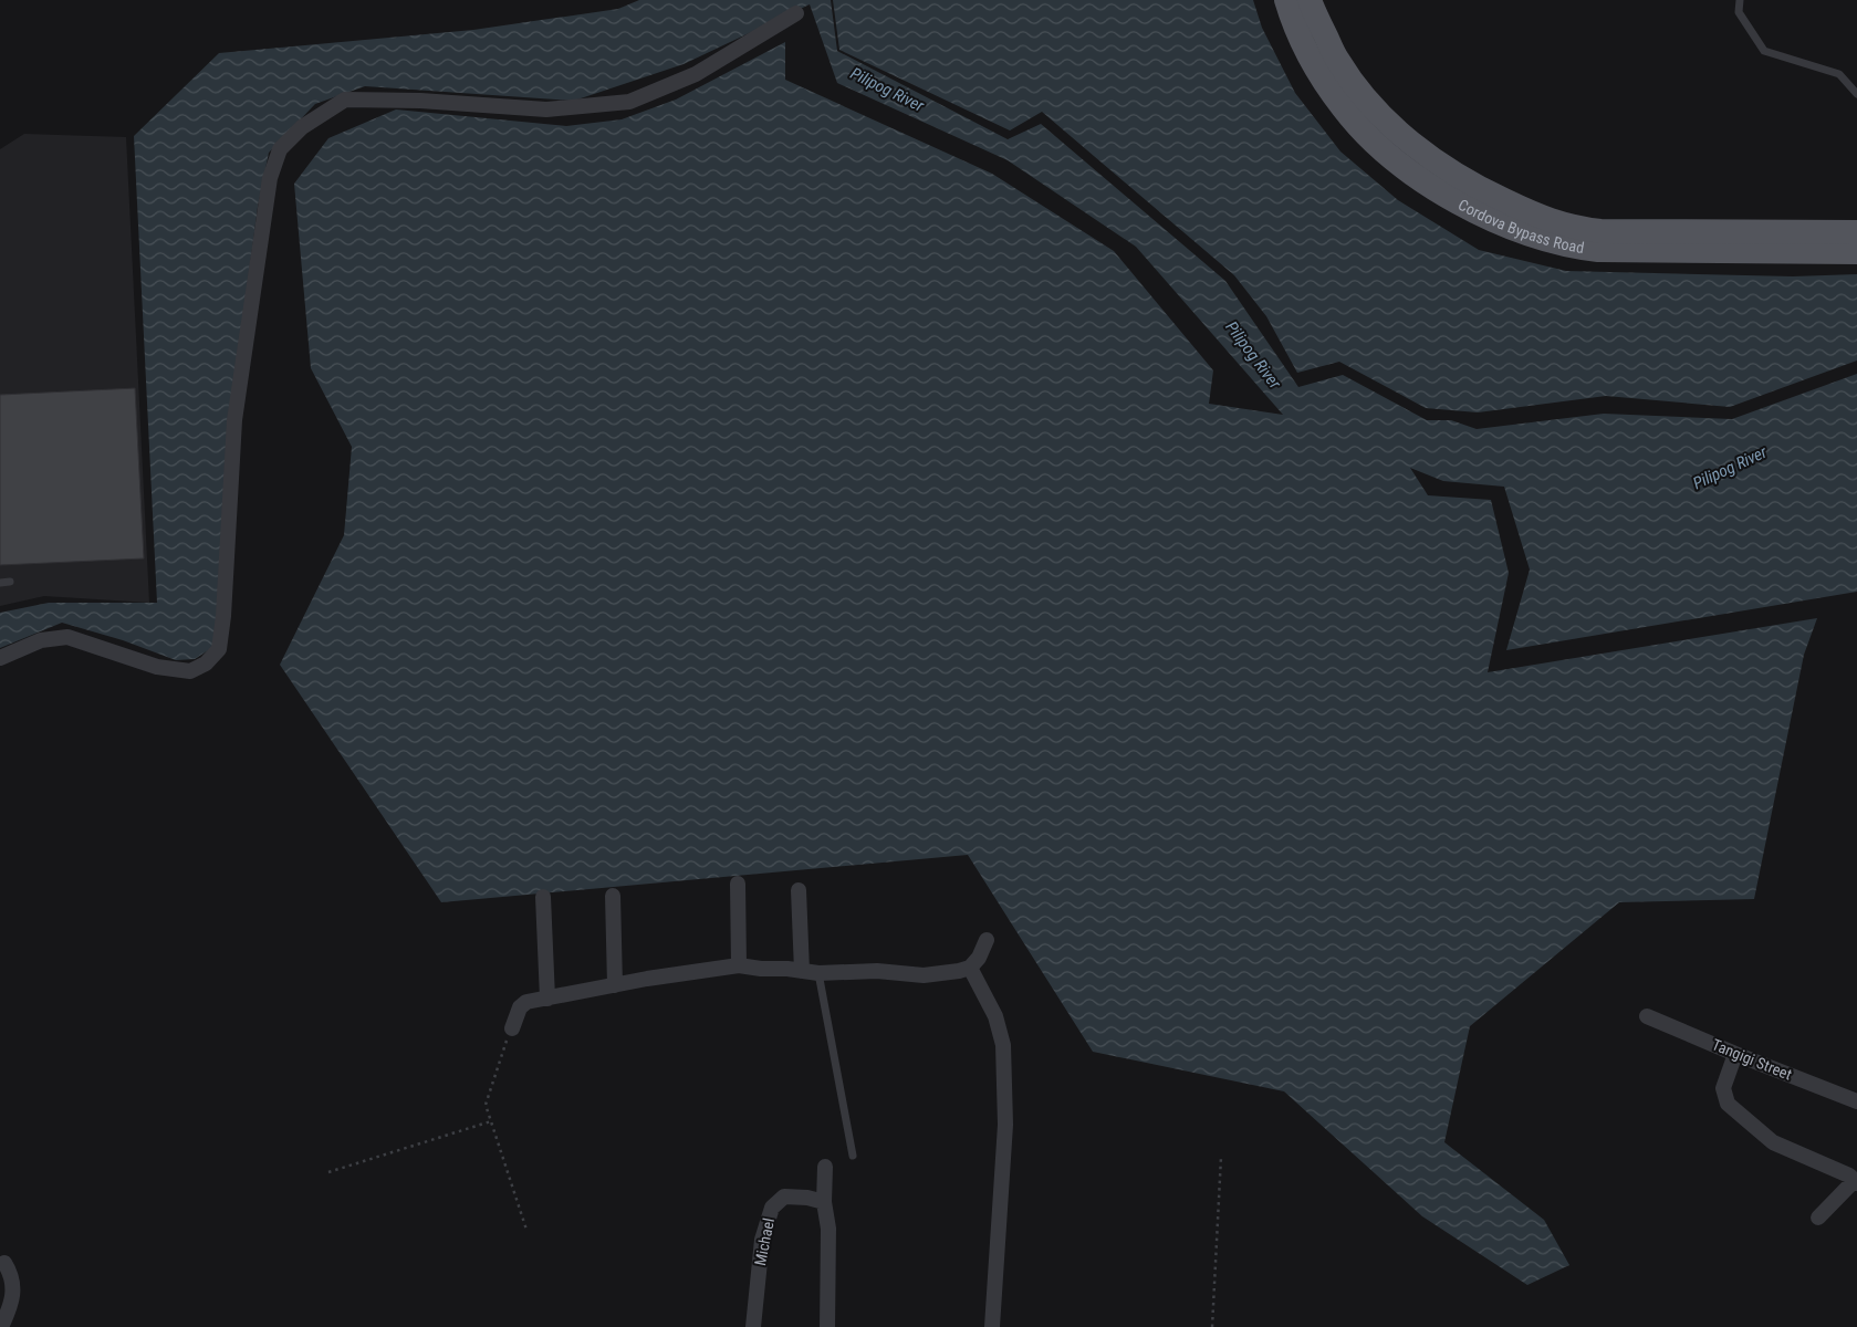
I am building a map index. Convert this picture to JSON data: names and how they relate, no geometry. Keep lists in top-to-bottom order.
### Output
{
  "streets": {
    "main road": ["Cordova Bypass Road"],
    "street": ["Tangigi Street", "Michael"]
  },
  "water": ["Pilipog River"]
}
